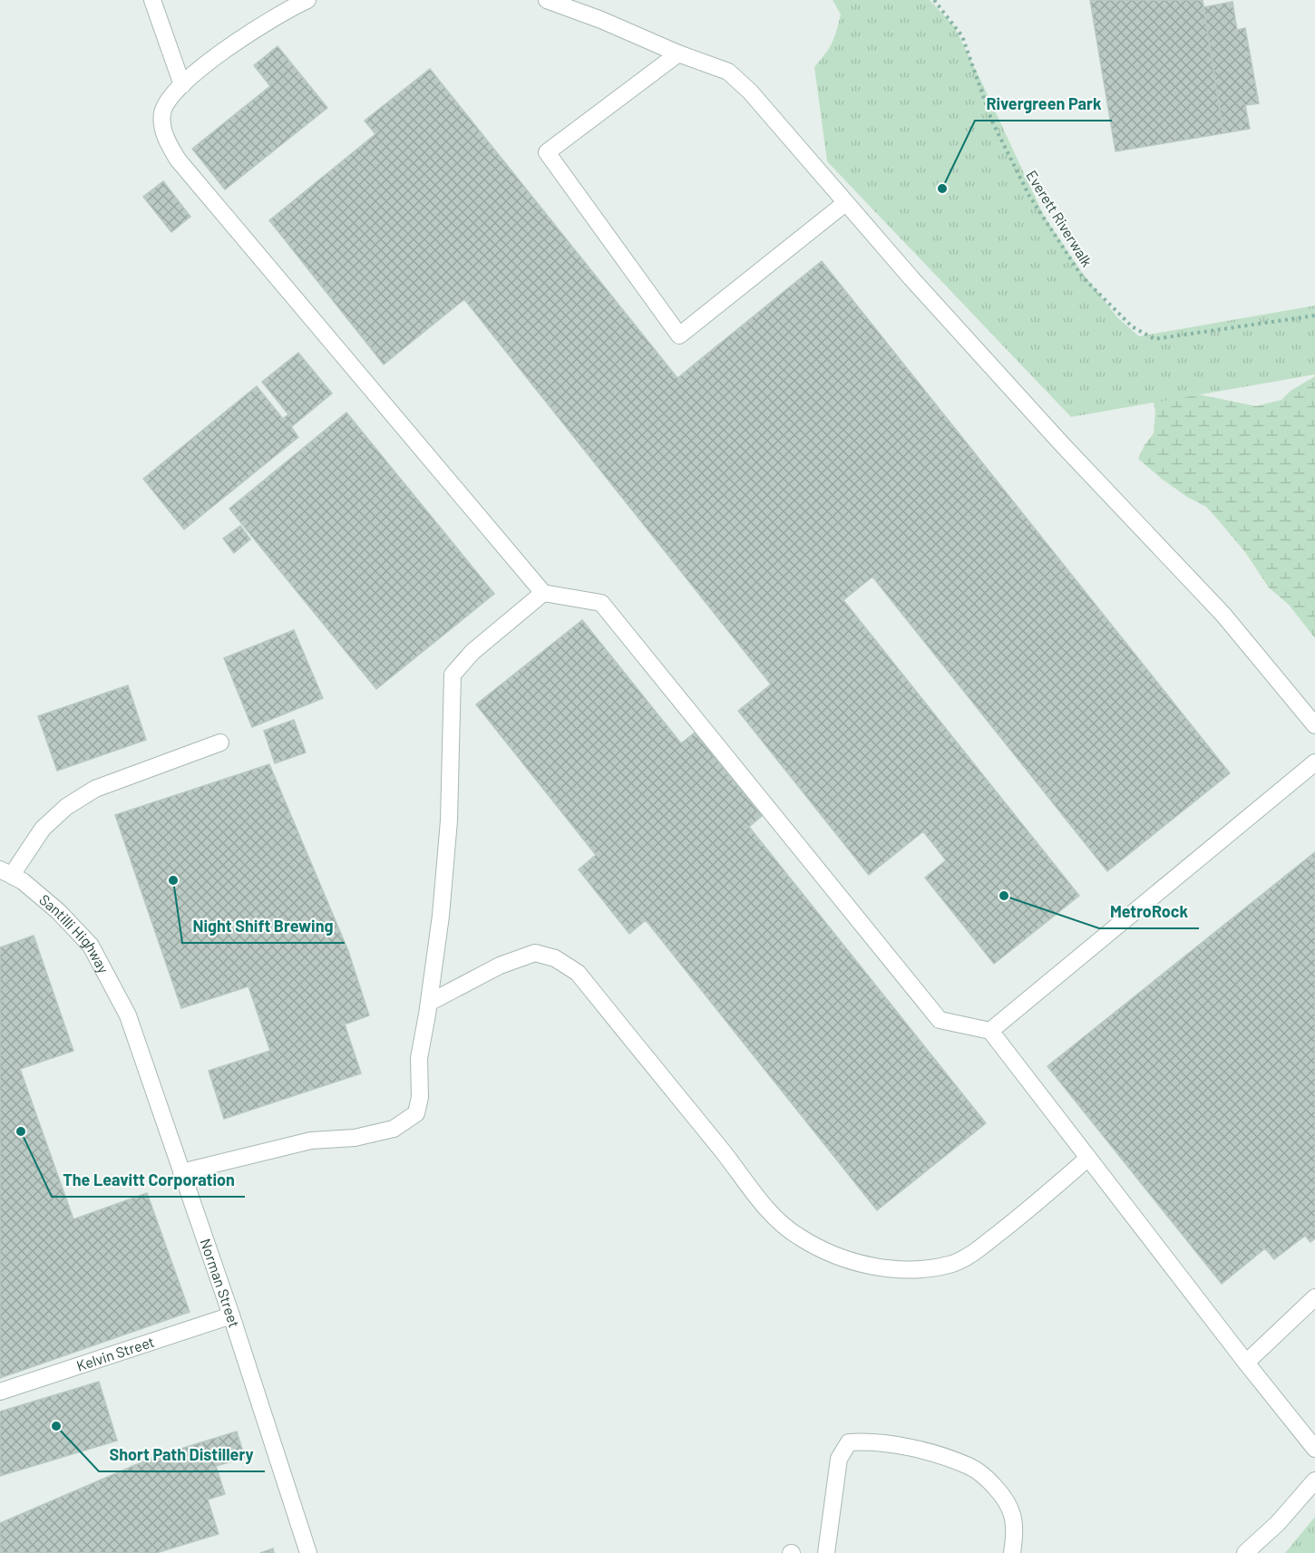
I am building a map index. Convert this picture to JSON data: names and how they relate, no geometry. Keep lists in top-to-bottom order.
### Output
{
  "streets": {
    "street": ["Santilli Highway", "Norman Street", "Kelvin Street"],
    "path": ["Everett Riverwalk"]
  },
  "crossings": [
    ["Santilli Highway", "Norman Street"],
    ["Norman Street", "Kelvin Street"]
  ],
  "places": [
    "Rivergreen Park",
    "Night Shift Brewing",
    "MetroRock",
    "The Leavitt Corporation",
    "Short Path Distillery"
  ]
}
